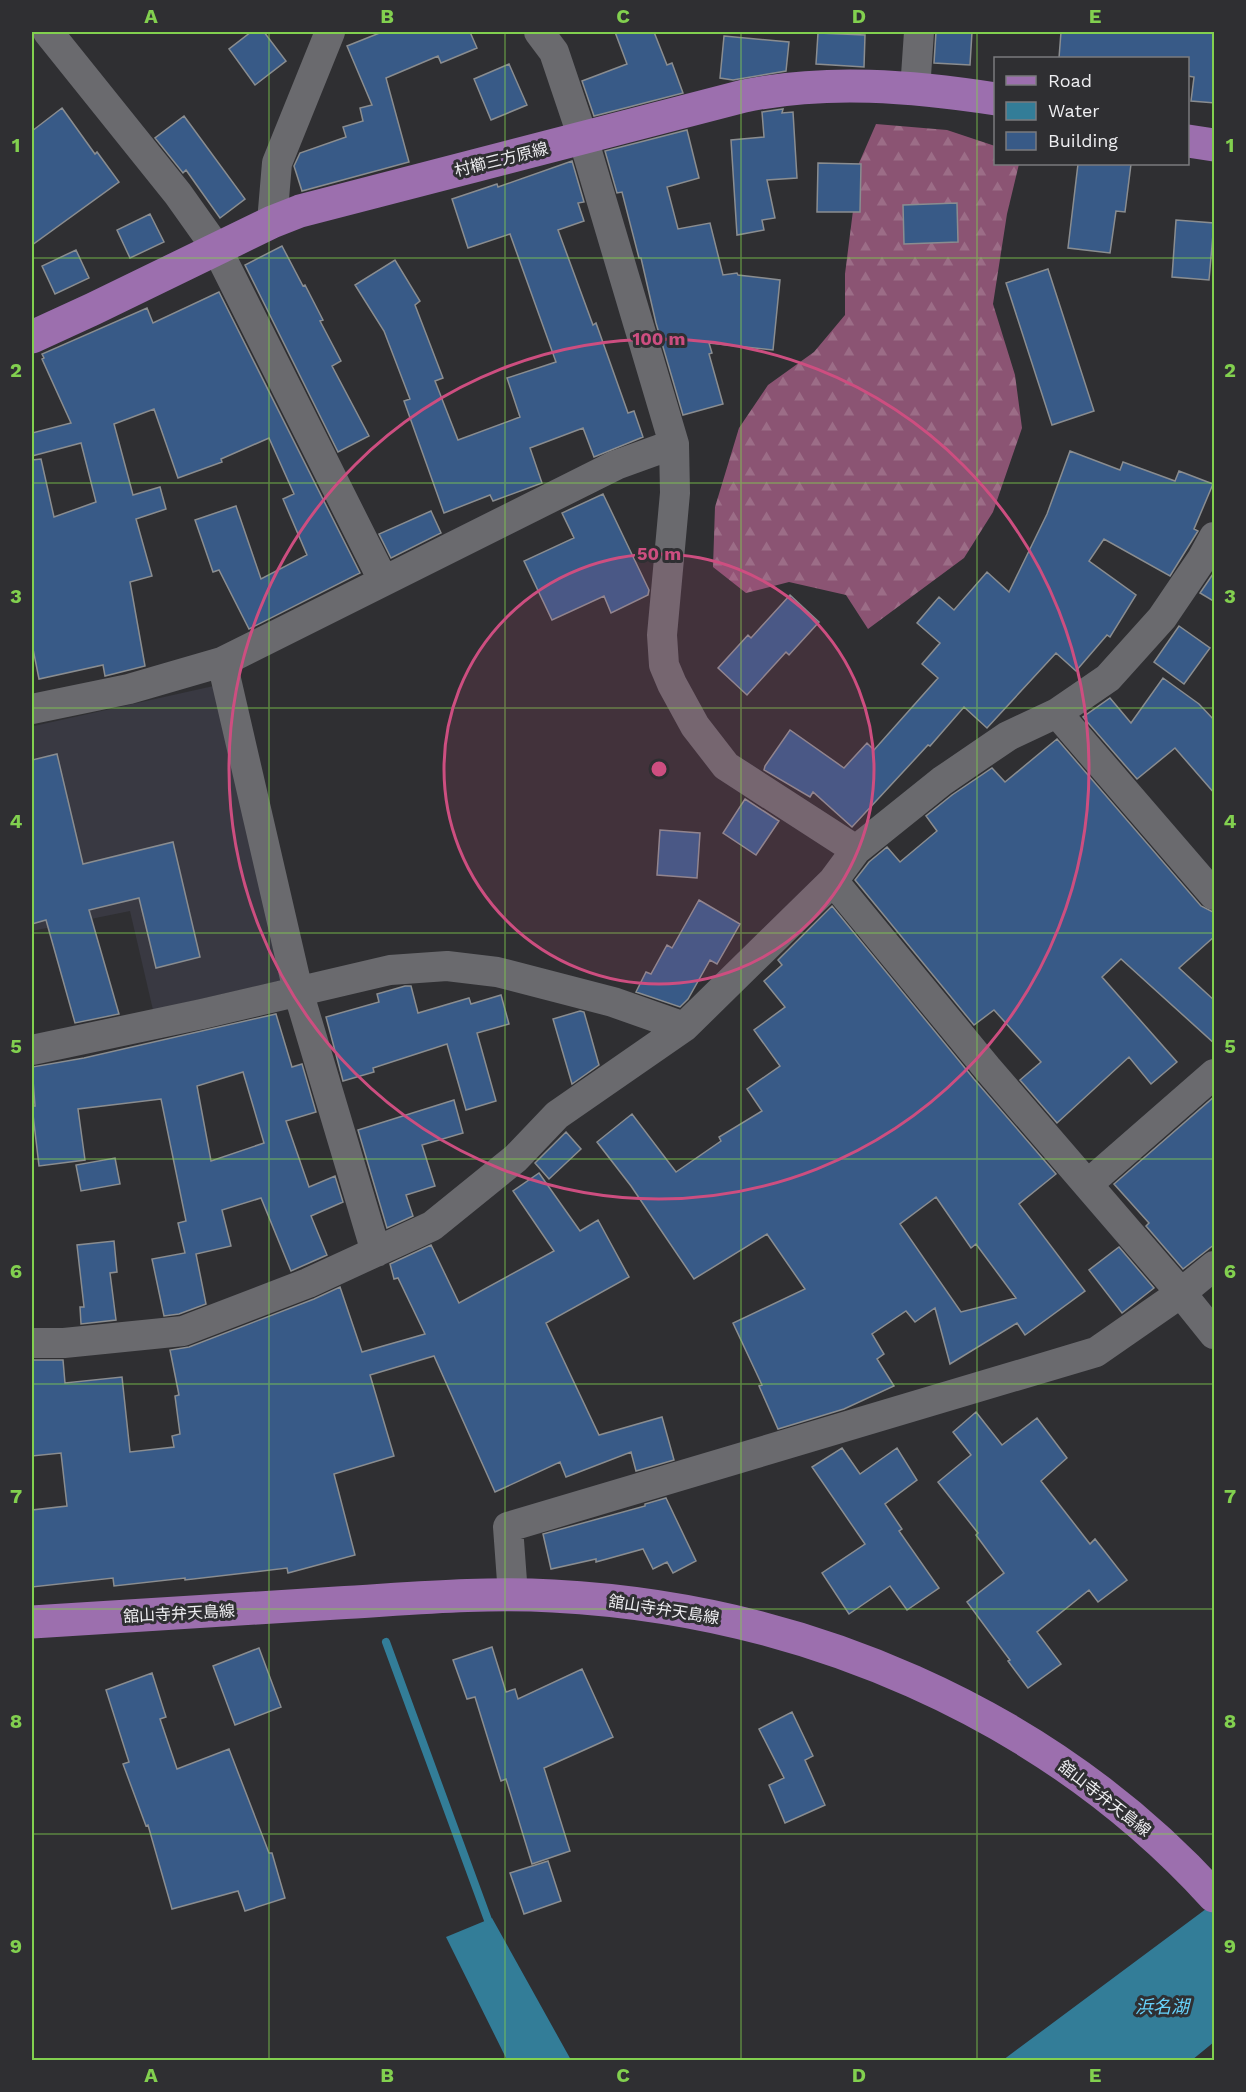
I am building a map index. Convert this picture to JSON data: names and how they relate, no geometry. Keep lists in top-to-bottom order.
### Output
{
  "streets": {
    "main road": ["村櫛三方原線", "舘山寺弁天島線"]
  },
  "water": ["浜名湖"],
  "legend": ["Road", "Water", "Building"],
  "grid": {
    "columns": [
      "A",
      "B",
      "C",
      "D",
      "E"
    ],
    "rows": [
      "1",
      "2",
      "3",
      "4",
      "5",
      "6",
      "7",
      "8",
      "9"
    ]
  },
  "rings": ["100 m", "50 m"]
}
